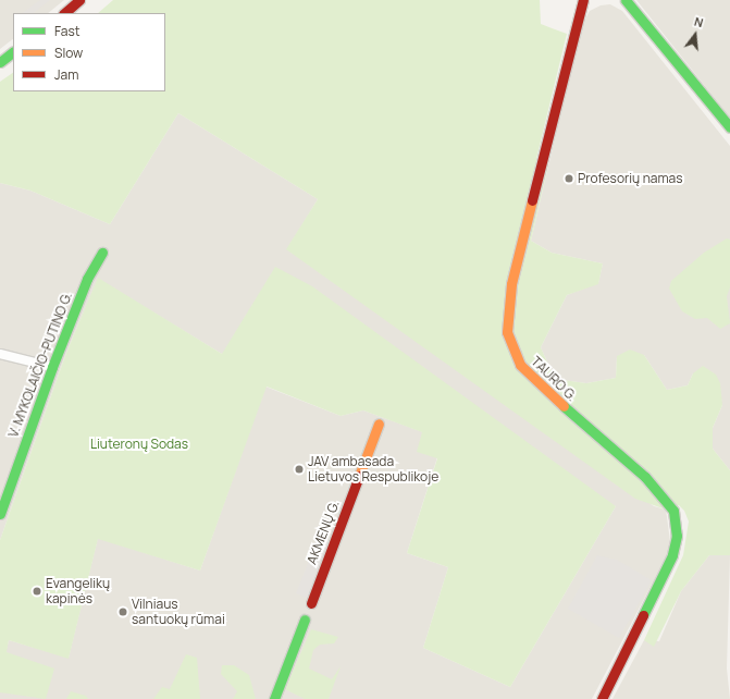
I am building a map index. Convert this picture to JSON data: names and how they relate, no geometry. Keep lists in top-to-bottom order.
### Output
{
  "streets": {
    "main road": ["V. MYKOLAIČIO-PUTINO G.", "TAURO G.", "AKMENŲ G."]
  },
  "parks": ["Liuteronų Sodas"],
  "places": [
    "Profesorių namas",
    "JAV ambasada Lietuvos Respublikoje",
    "Evangelikų kapinės",
    "Vilniaus santuokų rūmai"
  ],
  "legend": ["Fast", "Slow", "Jam"],
  "north": "top"
}
